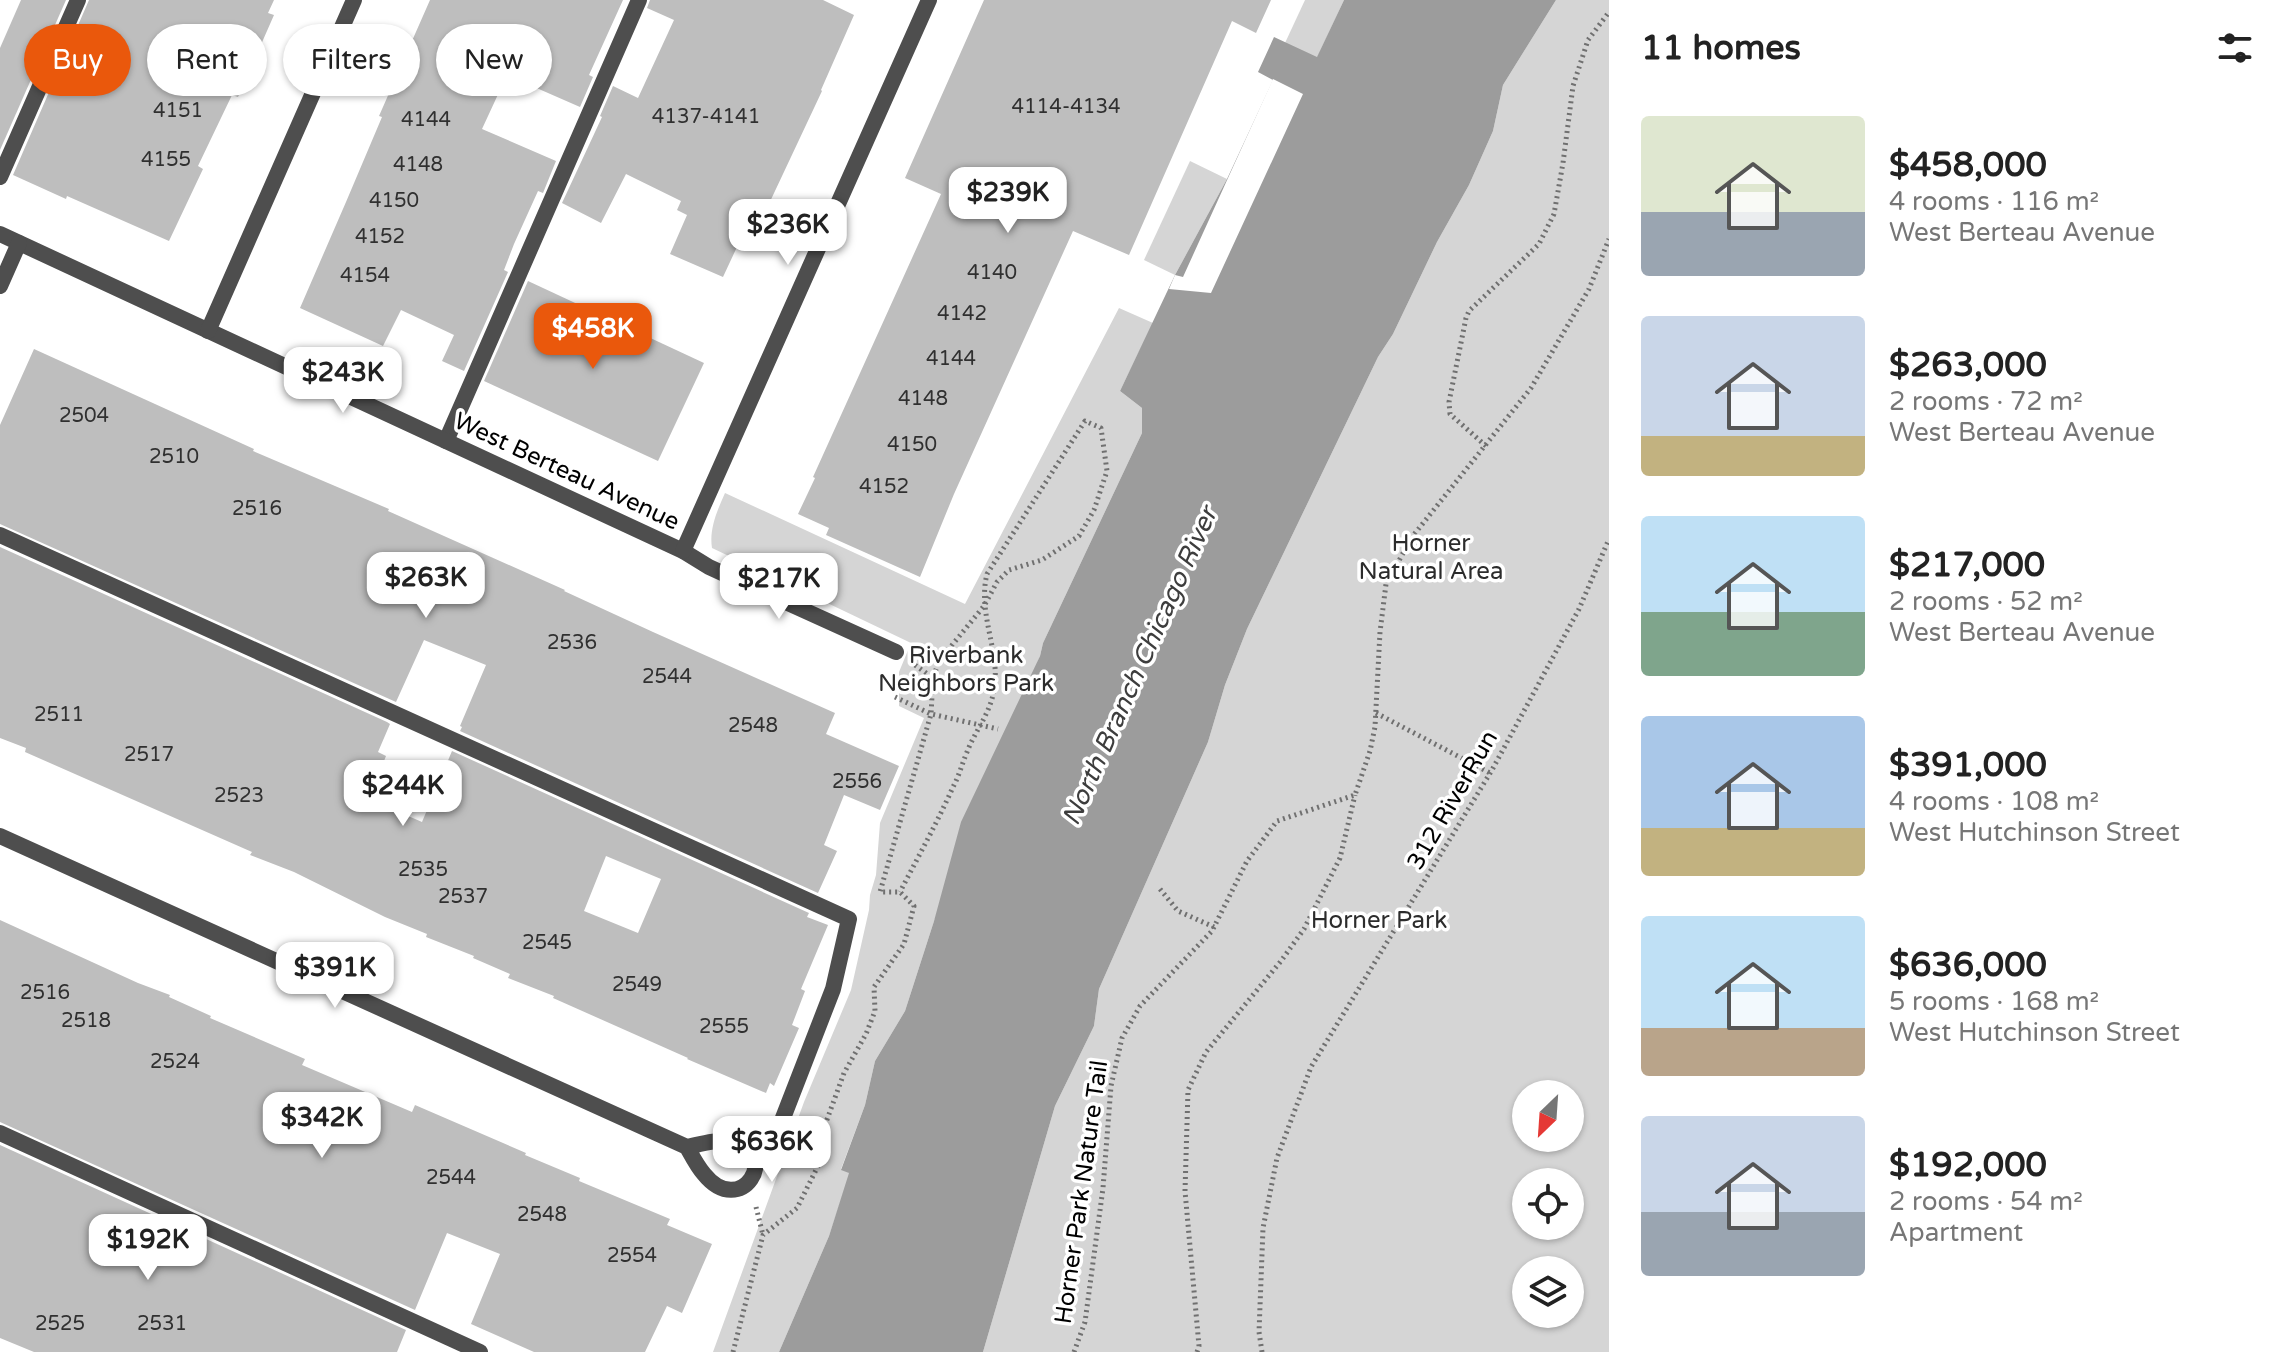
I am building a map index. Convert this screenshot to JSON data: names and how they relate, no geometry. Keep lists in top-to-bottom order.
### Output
{
  "streets": {
    "street": ["West Berteau Avenue"],
    "path": ["312 RiverRun", "Horner Park Nature Tail"]
  },
  "water": ["North Branch Chicago River"],
  "parks": ["Horner Natural Area", "Riverbank Neighbors Park", "Horner Park"],
  "house_numbers": [
    "4114-4134",
    "4151",
    "4137-4141",
    "4144",
    "4155",
    "4148",
    "4150",
    "4152",
    "4140",
    "4154",
    "4142",
    "4144",
    "4148",
    "2504",
    "4150",
    "2510",
    "4152",
    "2516",
    "2536",
    "2544",
    "2511",
    "2548",
    "2517",
    "2556",
    "2523",
    "2535",
    "2537",
    "2545",
    "2549",
    "2516",
    "2518",
    "2555",
    "2524",
    "2544",
    "2548",
    "2554",
    "2525",
    "2531"
  ],
  "north": "bottom left",
  "page": {
    "heading": "11 homes",
    "chip": [
      "Buy",
      "Rent",
      "Filters",
      "New"
    ],
    "list": [
      {
        "name": "$458,000",
        "note": "4 rooms · 116 m² · West Berteau Avenue"
      },
      {
        "name": "$263,000",
        "note": "2 rooms · 72 m² · West Berteau Avenue"
      },
      {
        "name": "$217,000",
        "note": "2 rooms · 52 m² · West Berteau Avenue"
      },
      {
        "name": "$391,000",
        "note": "4 rooms · 108 m² · West Hutchinson Street"
      },
      {
        "name": "$636,000",
        "note": "5 rooms · 168 m² · West Hutchinson Street"
      },
      {
        "name": "$192,000",
        "note": "2 rooms · 54 m² · Apartment"
      }
    ],
    "price": [
      "$239K",
      "$236K",
      "$458K",
      "$243K",
      "$263K",
      "$217K",
      "$244K",
      "$391K",
      "$342K",
      "$636K",
      "$192K"
    ]
  }
}
